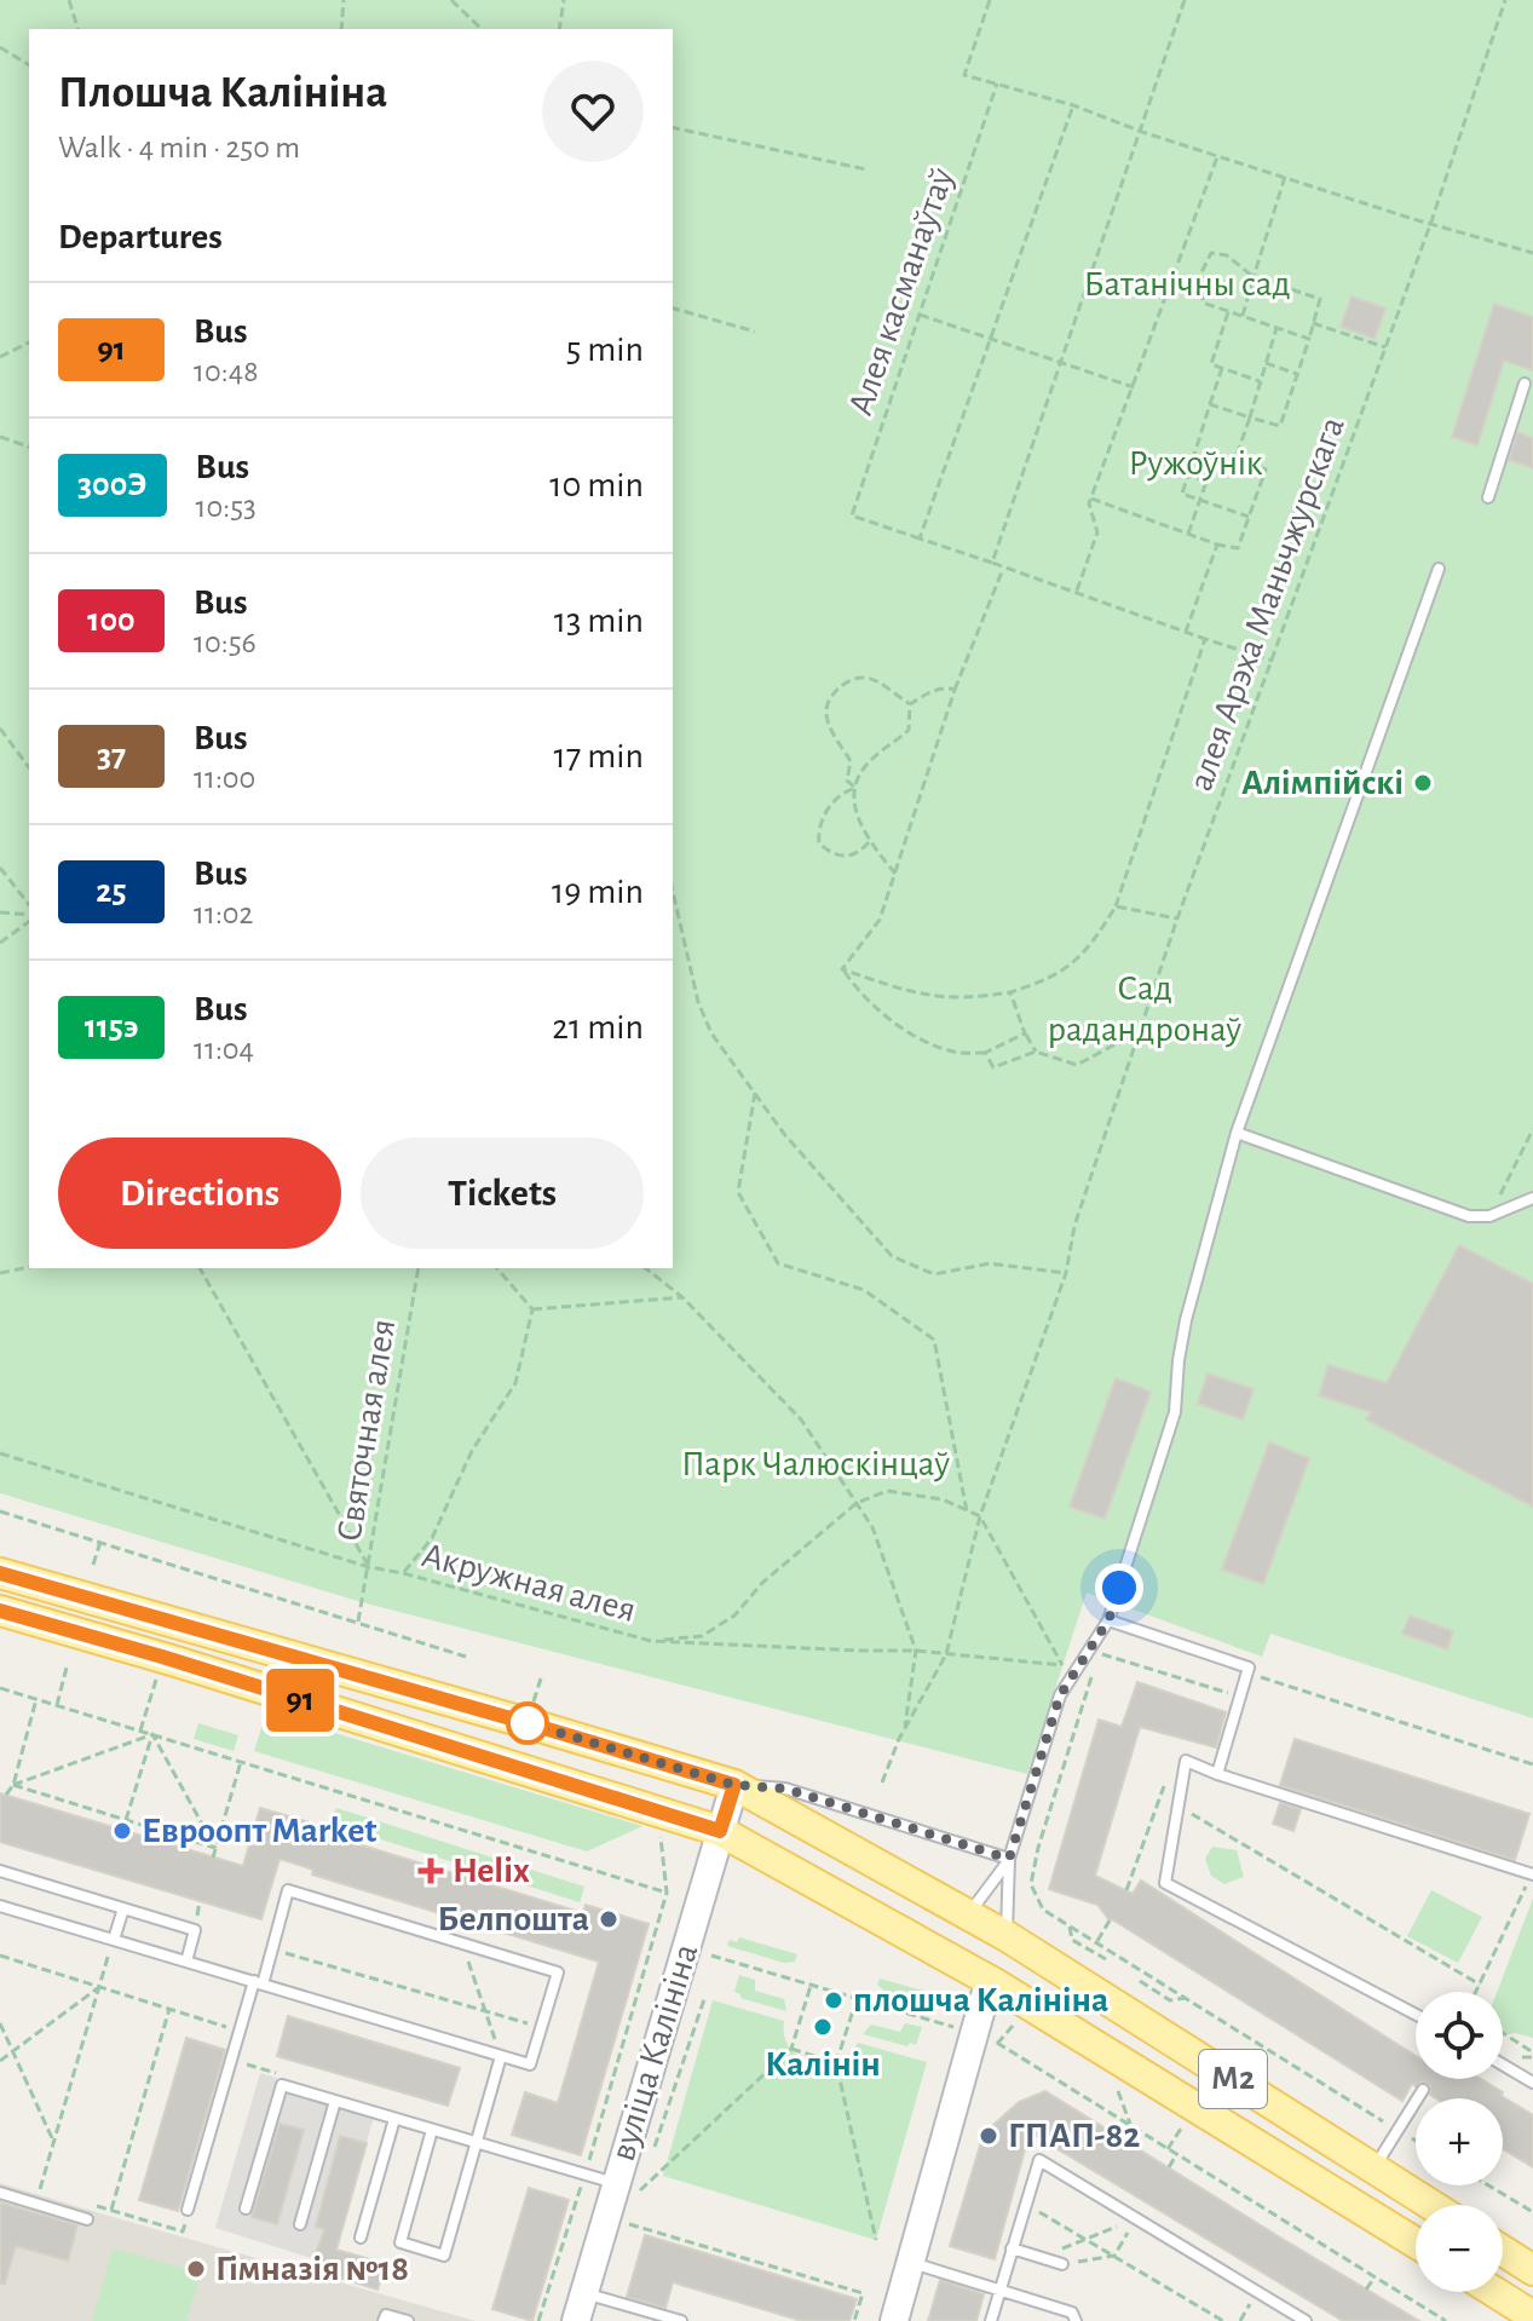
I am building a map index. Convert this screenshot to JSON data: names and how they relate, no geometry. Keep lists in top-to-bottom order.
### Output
{
  "streets": {
    "main road": ["вуліца Калініна", "М2"],
    "path": [
      "Алея касманаўтаў",
      "алея Арэха Маньчжурскага",
      "Святочная алея",
      "Акружная алея"
    ]
  },
  "crossings": [
    ["алея Арэха Маньчжурскага", "Акружная алея"],
    ["Святочная алея", "Акружная алея"],
    ["вуліца Калініна", "М2"]
  ],
  "parks": [
    "Батанічны сад",
    "Ружоўнік",
    "Сад радандронаў",
    "Парк Чалюскінцаў"
  ],
  "places": {
    "other": [
      "Алімпійскі",
      "Евроопт Market",
      "Белпошта",
      "плошча Калініна",
      "Калінін",
      "ГПАП-82",
      "Гімназія №18"
    ],
    "health": ["Helix"]
  },
  "lines": ["bus line 91"],
  "page": {
    "on_map": "91",
    "heading": [
      ["Плошча Калініна", "Walk · 4 min · 250 m"],
      "Departures"
    ],
    "list": [
      {
        "mark": "91",
        "name": "Bus",
        "note": "10:48",
        "value": "5 min"
      },
      {
        "mark": "300Э",
        "name": "Bus",
        "note": "10:53",
        "value": "10 min"
      },
      {
        "mark": "100",
        "name": "Bus",
        "note": "10:56",
        "value": "13 min"
      },
      {
        "mark": "37",
        "name": "Bus",
        "note": "11:00",
        "value": "17 min"
      },
      {
        "mark": "25",
        "name": "Bus",
        "note": "11:02",
        "value": "19 min"
      },
      {
        "mark": "115э",
        "name": "Bus",
        "note": "11:04",
        "value": "21 min"
      }
    ],
    "buttons": ["Directions", "Tickets"],
    "map_buttons": ["+", "−"]
  }
}
